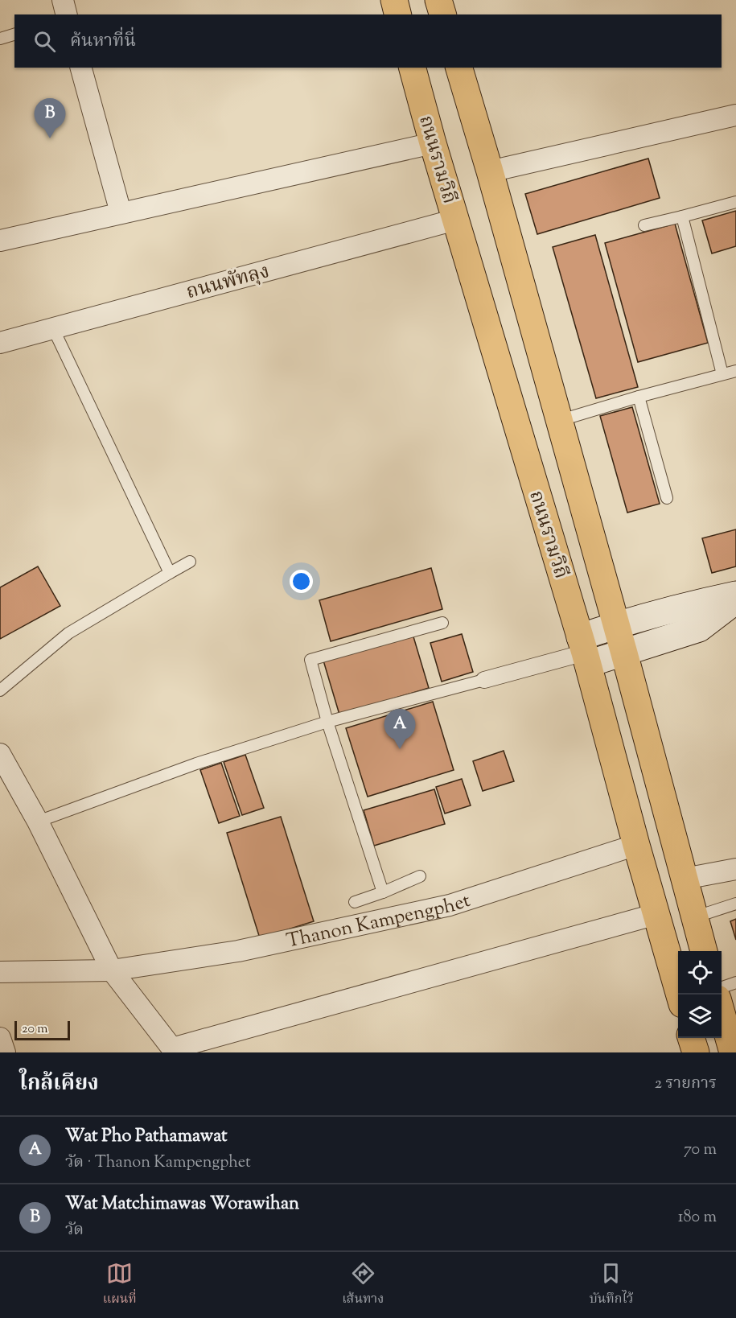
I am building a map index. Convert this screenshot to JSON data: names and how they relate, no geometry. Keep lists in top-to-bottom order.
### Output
{
  "streets": {
    "main road": ["ถนนรามวิถี"],
    "street": ["ถนนพัทลุง", "Thanon Kampengphet"]
  },
  "crossings": [
    ["ถนนรามวิถี", "ถนนพัทลุง"],
    ["ถนนรามวิถี", "Thanon Kampengphet"]
  ],
  "scale_bar": "20 m",
  "page": {
    "search": "ค้นหาที่นี่",
    "pins": ["B", "A"],
    "scale": "20 m",
    "heading": ["ใกล้เคียง", "2 รายการ"],
    "list": [
      {
        "mark": "A",
        "name": "Wat Pho Pathamawat",
        "note": "วัด · Thanon Kampengphet",
        "value": "70 m"
      },
      {
        "mark": "B",
        "name": "Wat Matchimawas Worawihan",
        "note": "วัด",
        "value": "180 m"
      }
    ],
    "nav": ["แผนที่", "เส้นทาง", "บันทึกไว้"]
  }
}
